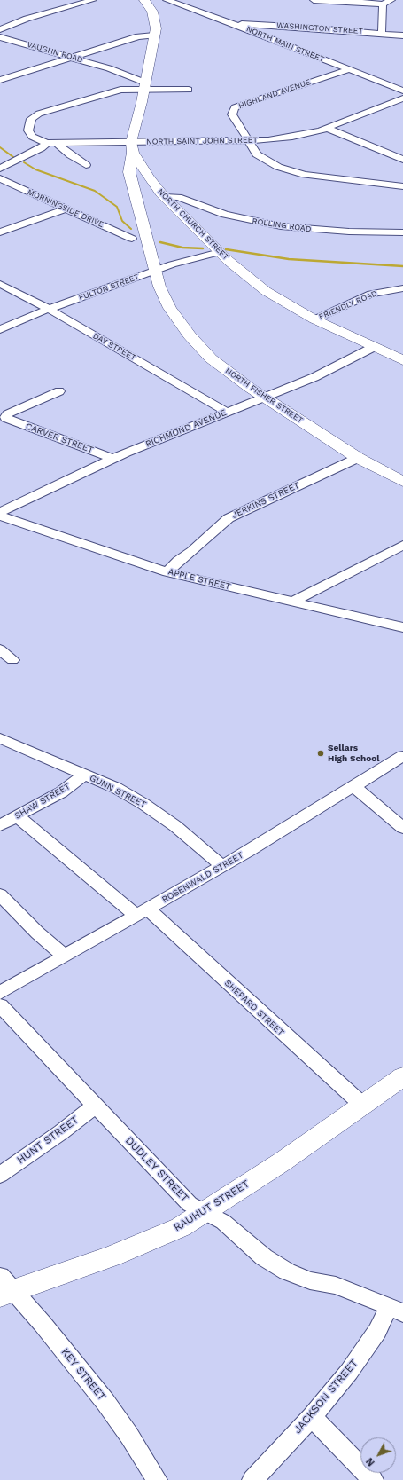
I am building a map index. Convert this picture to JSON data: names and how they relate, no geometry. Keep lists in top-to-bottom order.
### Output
{
  "streets": {
    "main road": ["NORTH CHURCH STREET", "NORTH FISHER STREET", "RAUHUT STREET"],
    "street": [
      "WASHINGTON STREET",
      "NORTH MAIN STREET",
      "VAUGHN ROAD",
      "HIGHLAND AVENUE",
      "NORTH SAINT JOHN STREET",
      "MORNINGSIDE DRIVE",
      "ROLLING ROAD",
      "FULTON STREET",
      "FRIENDLY ROAD",
      "DAY STREET",
      "RICHMOND AVENUE",
      "CARVER STREET",
      "JERKINS STREET",
      "APPLE STREET",
      "GUNN STREET",
      "SHAW STREET",
      "ROSENWALD STREET",
      "SHEPARD STREET",
      "HUNT STREET",
      "DUDLEY STREET",
      "KEY STREET",
      "JACKSON STREET"
    ]
  },
  "crossings": [
    ["WASHINGTON STREET", "NORTH MAIN STREET"],
    ["NORTH MAIN STREET", "HIGHLAND AVENUE"],
    ["HIGHLAND AVENUE", "NORTH SAINT JOHN STREET"],
    ["NORTH SAINT JOHN STREET", "NORTH CHURCH STREET"],
    ["NORTH SAINT JOHN STREET", "NORTH FISHER STREET"],
    ["NORTH CHURCH STREET", "ROLLING ROAD"],
    ["NORTH CHURCH STREET", "FULTON STREET"],
    ["NORTH CHURCH STREET", "FRIENDLY ROAD"],
    ["NORTH CHURCH STREET", "NORTH FISHER STREET"],
    ["NORTH CHURCH STREET", "RICHMOND AVENUE"],
    ["FULTON STREET", "DAY STREET"],
    ["FULTON STREET", "NORTH FISHER STREET"],
    ["DAY STREET", "RICHMOND AVENUE"],
    ["NORTH FISHER STREET", "RICHMOND AVENUE"],
    ["NORTH FISHER STREET", "JERKINS STREET"],
    ["RICHMOND AVENUE", "CARVER STREET"],
    ["JERKINS STREET", "APPLE STREET"],
    ["GUNN STREET", "SHAW STREET"],
    ["GUNN STREET", "ROSENWALD STREET"],
    ["SHAW STREET", "SHEPARD STREET"],
    ["ROSENWALD STREET", "SHEPARD STREET"],
    ["SHEPARD STREET", "RAUHUT STREET"],
    ["HUNT STREET", "DUDLEY STREET"],
    ["DUDLEY STREET", "RAUHUT STREET"],
    ["DUDLEY STREET", "JACKSON STREET"],
    ["RAUHUT STREET", "KEY STREET"]
  ],
  "places": ["Sellars High School"],
  "north": "bottom left"
}
